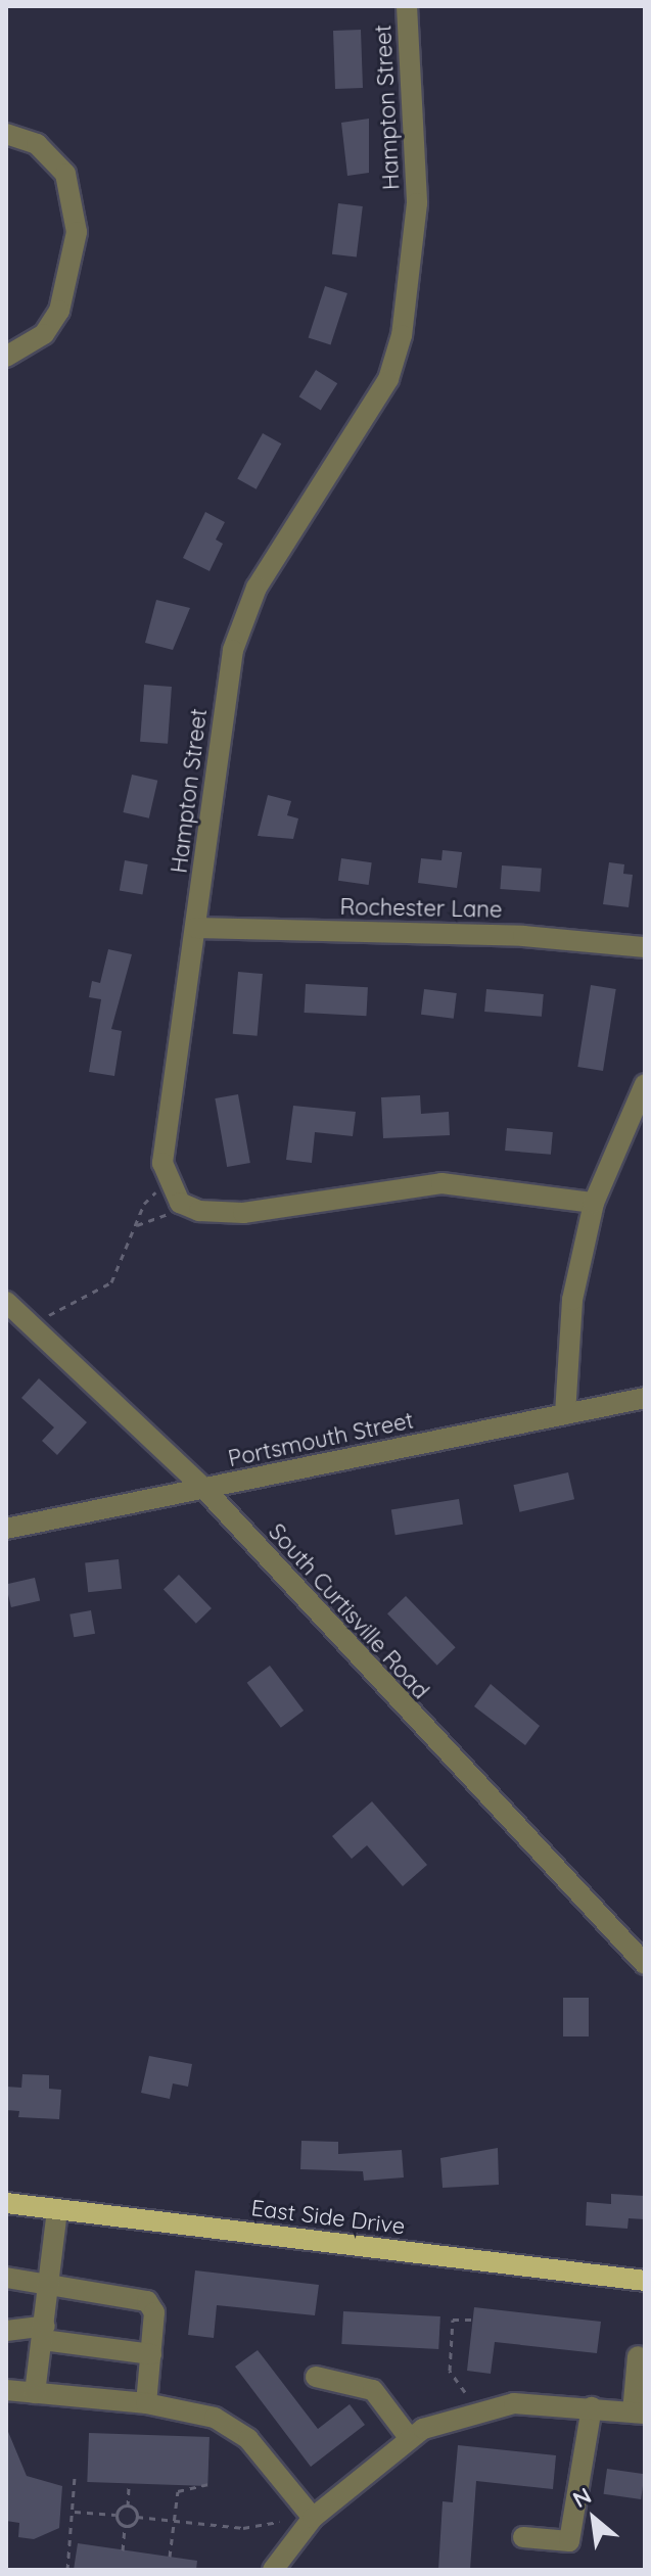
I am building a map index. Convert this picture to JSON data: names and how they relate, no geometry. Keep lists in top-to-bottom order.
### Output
{
  "streets": {
    "main road": ["East Side Drive"],
    "street": [
      "Hampton Street",
      "Rochester Lane",
      "Portsmouth Street",
      "South Curtisville Road"
    ]
  },
  "crossings": [
    ["Hampton Street", "Rochester Lane"],
    ["Portsmouth Street", "South Curtisville Road"]
  ],
  "north": "top left"
}
